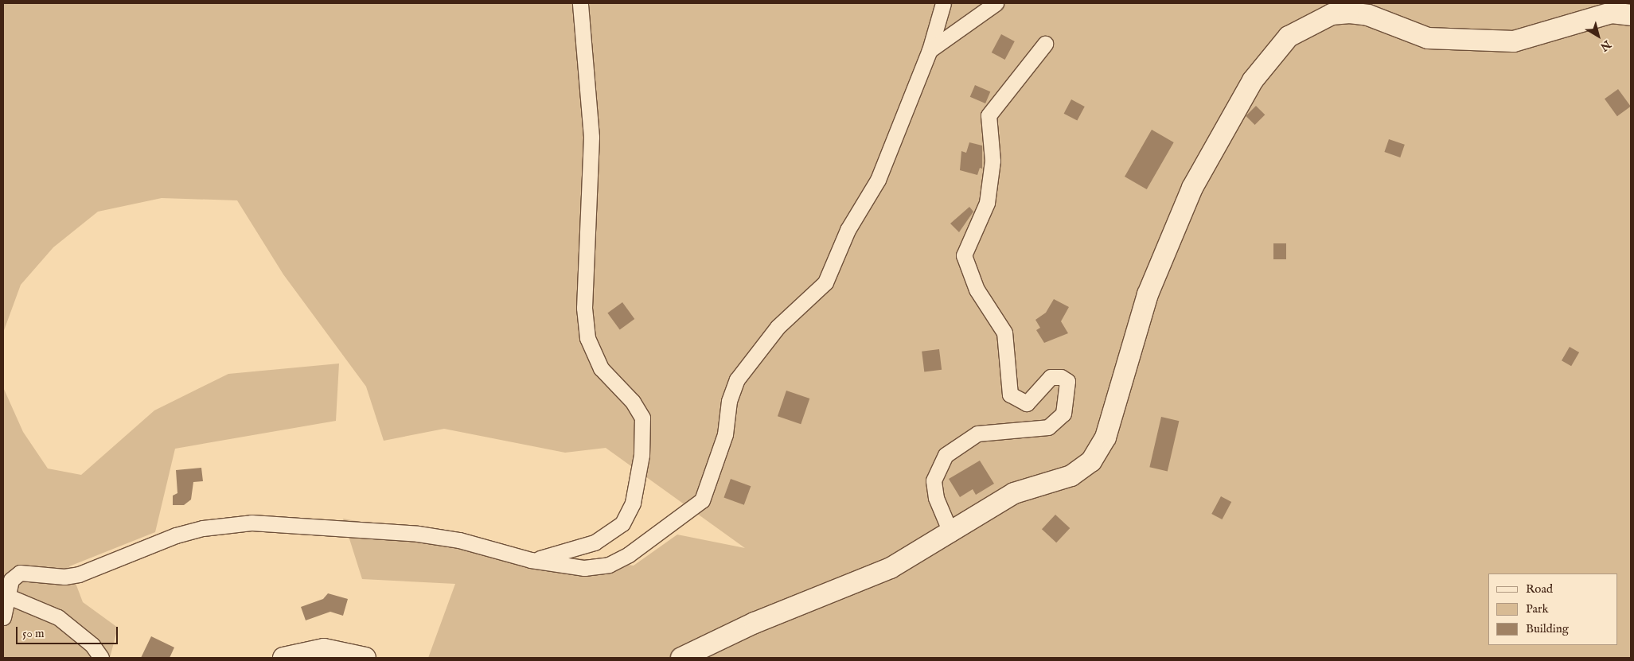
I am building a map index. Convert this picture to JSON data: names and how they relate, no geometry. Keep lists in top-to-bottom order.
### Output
{
  "legend": ["Road", "Park", "Building"],
  "scale_bar": "50 m",
  "north": "bottom right"
}
